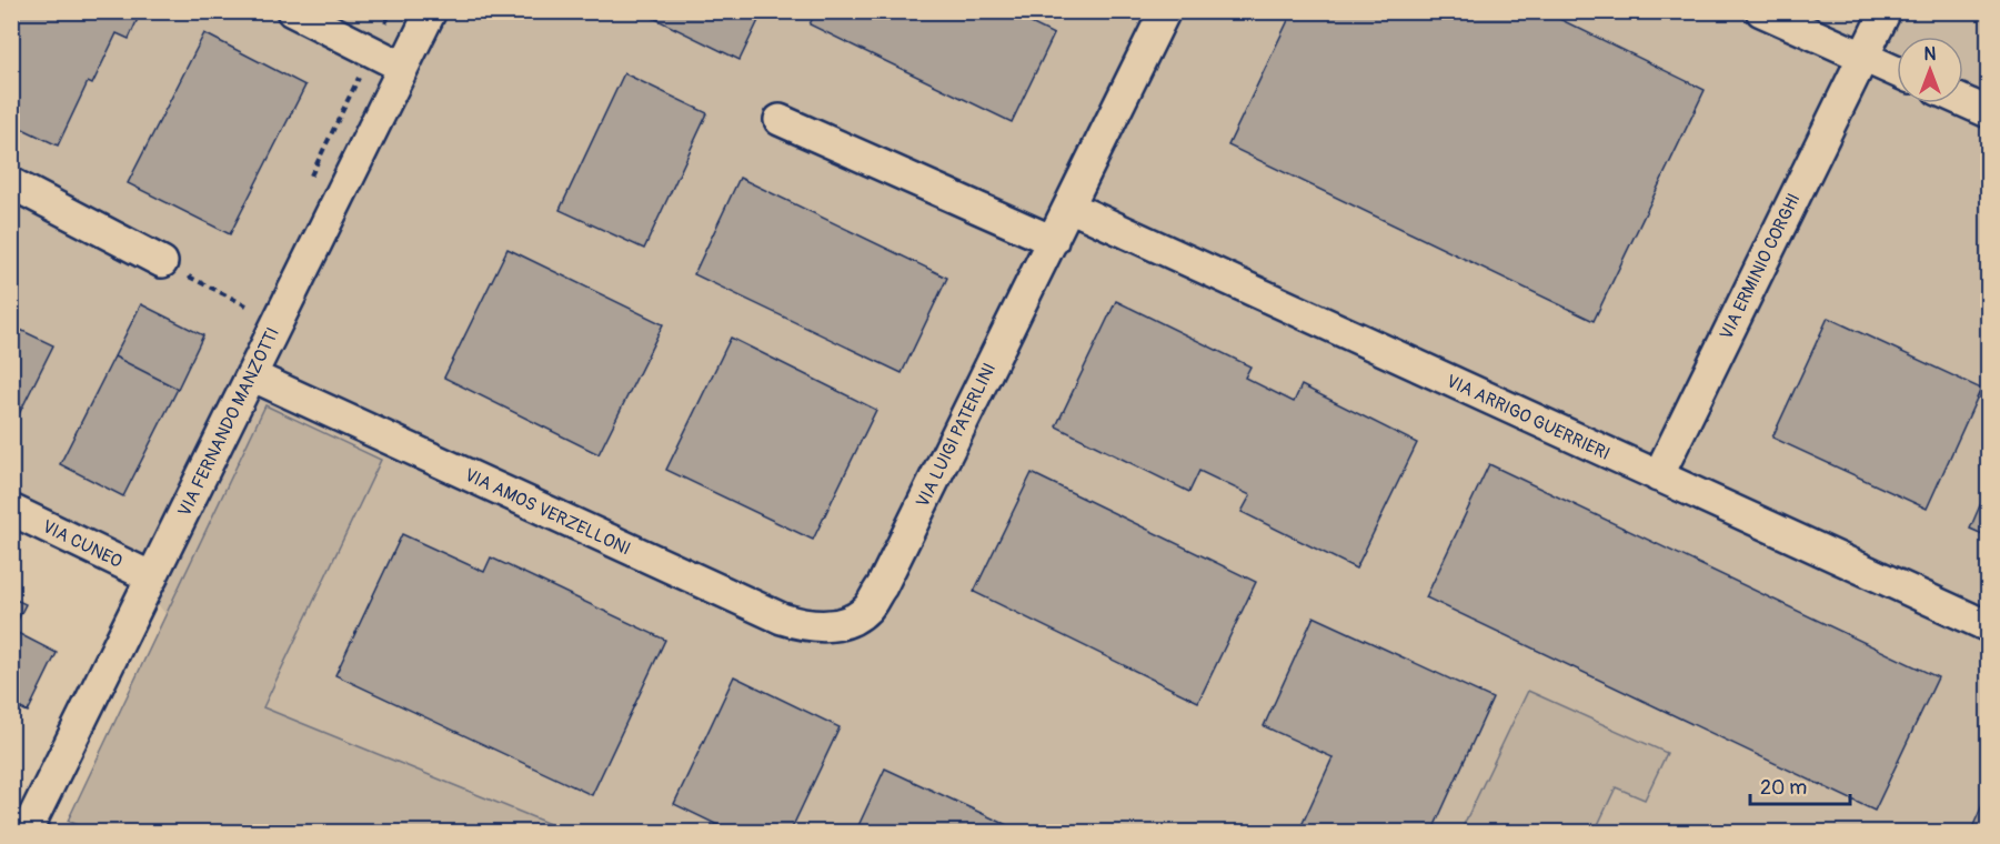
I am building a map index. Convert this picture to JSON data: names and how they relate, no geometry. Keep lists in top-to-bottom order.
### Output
{
  "streets": {
    "street": [
      "VIA ERMINIO CORGHI",
      "VIA ARRIGO GUERRIERI",
      "VIA FERNANDO MANZOTTI",
      "VIA LUIGI PATERLINI",
      "VIA AMOS VERZELLONI",
      "VIA CUNEO"
    ]
  },
  "crossings": [
    ["VIA ERMINIO CORGHI", "VIA ARRIGO GUERRIERI"],
    ["VIA ARRIGO GUERRIERI", "VIA LUIGI PATERLINI"],
    ["VIA FERNANDO MANZOTTI", "VIA AMOS VERZELLONI"],
    ["VIA FERNANDO MANZOTTI", "VIA CUNEO"],
    ["VIA LUIGI PATERLINI", "VIA AMOS VERZELLONI"]
  ],
  "scale_bar": "20 m",
  "north": "top"
}
